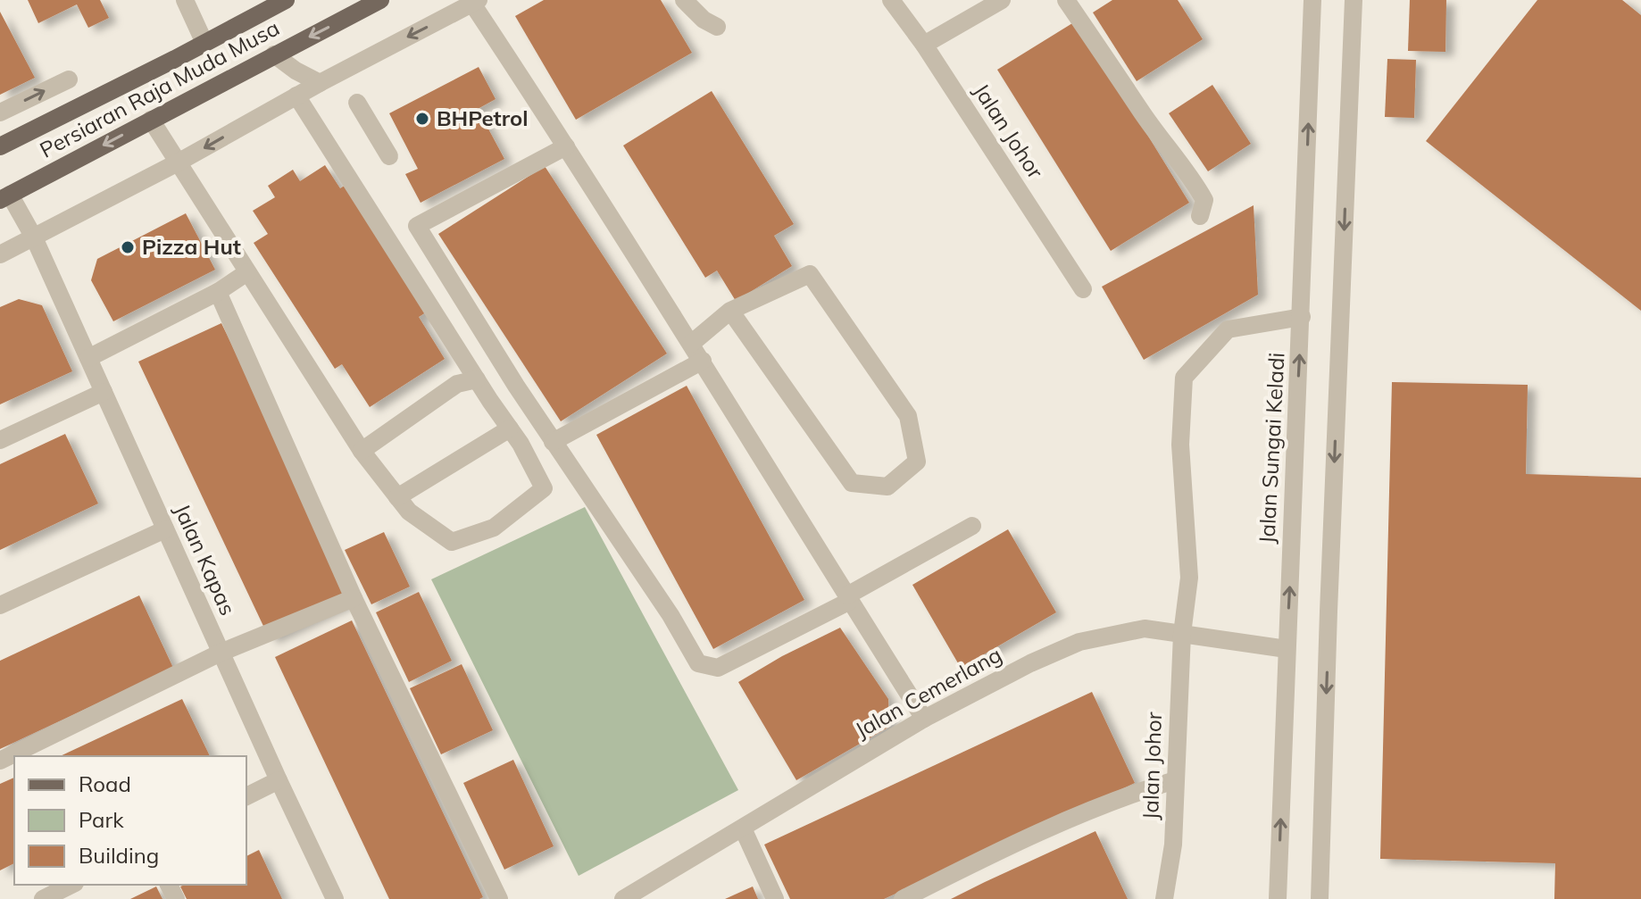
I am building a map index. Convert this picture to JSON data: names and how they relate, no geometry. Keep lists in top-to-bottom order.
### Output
{
  "streets": {
    "main road": ["Persiaran Raja Muda Musa"],
    "street": [
      "Jalan Johor",
      "Jalan Sungai Keladi",
      "Jalan Kapas",
      "Jalan Cemerlang"
    ]
  },
  "crossings": [
    ["Persiaran Raja Muda Musa", "Jalan Kapas"],
    ["Jalan Johor", "Jalan Sungai Keladi"],
    ["Jalan Johor", "Jalan Cemerlang"],
    ["Jalan Sungai Keladi", "Jalan Cemerlang"]
  ],
  "places": ["BHPetrol", "Pizza Hut"],
  "legend": ["Road", "Park", "Building"]
}
